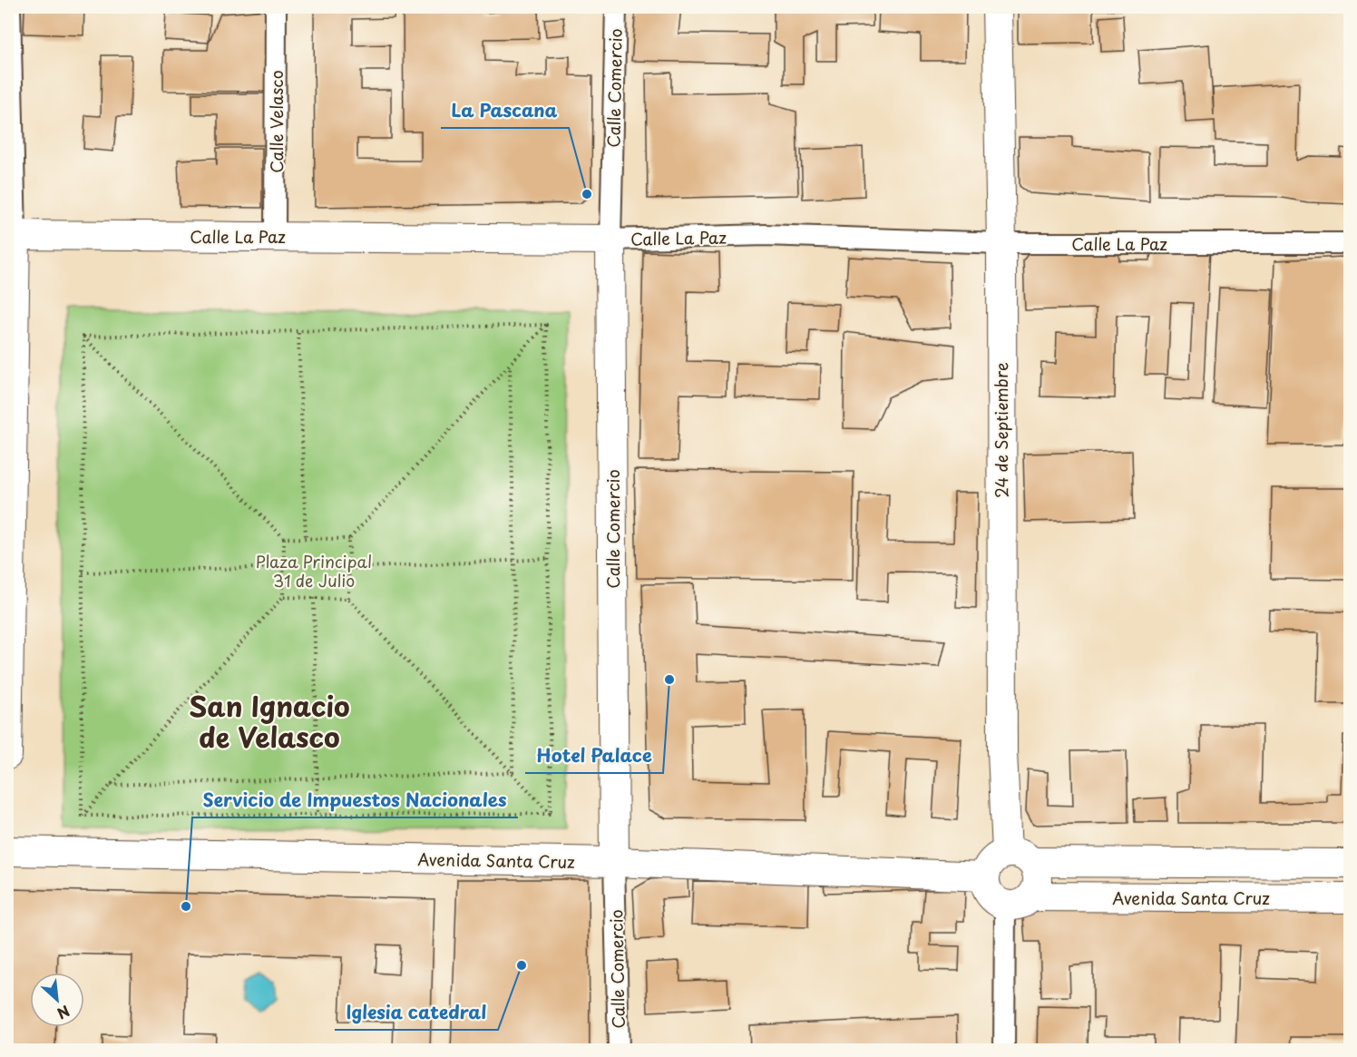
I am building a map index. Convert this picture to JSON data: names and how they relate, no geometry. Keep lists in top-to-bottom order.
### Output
{
  "streets": {
    "main road": [
      "Calle Comercio",
      "Calle La Paz",
      "24 de Septiembre",
      "Avenida Santa Cruz"
    ],
    "street": ["Calle Velasco"]
  },
  "crossings": [
    ["Calle Comercio", "Calle La Paz"],
    ["Calle Comercio", "Avenida Santa Cruz"],
    ["Calle Velasco", "Calle La Paz"],
    ["Calle La Paz", "24 de Septiembre"],
    ["24 de Septiembre", "Avenida Santa Cruz"]
  ],
  "districts": ["San Ignacio de Velasco"],
  "parks": ["Plaza Principal 31 de Julio"],
  "places": [
    "La Pascana",
    "Hotel Palace",
    "Servicio de Impuestos Nacionales",
    "Iglesia catedral"
  ],
  "north": "bottom right"
}
